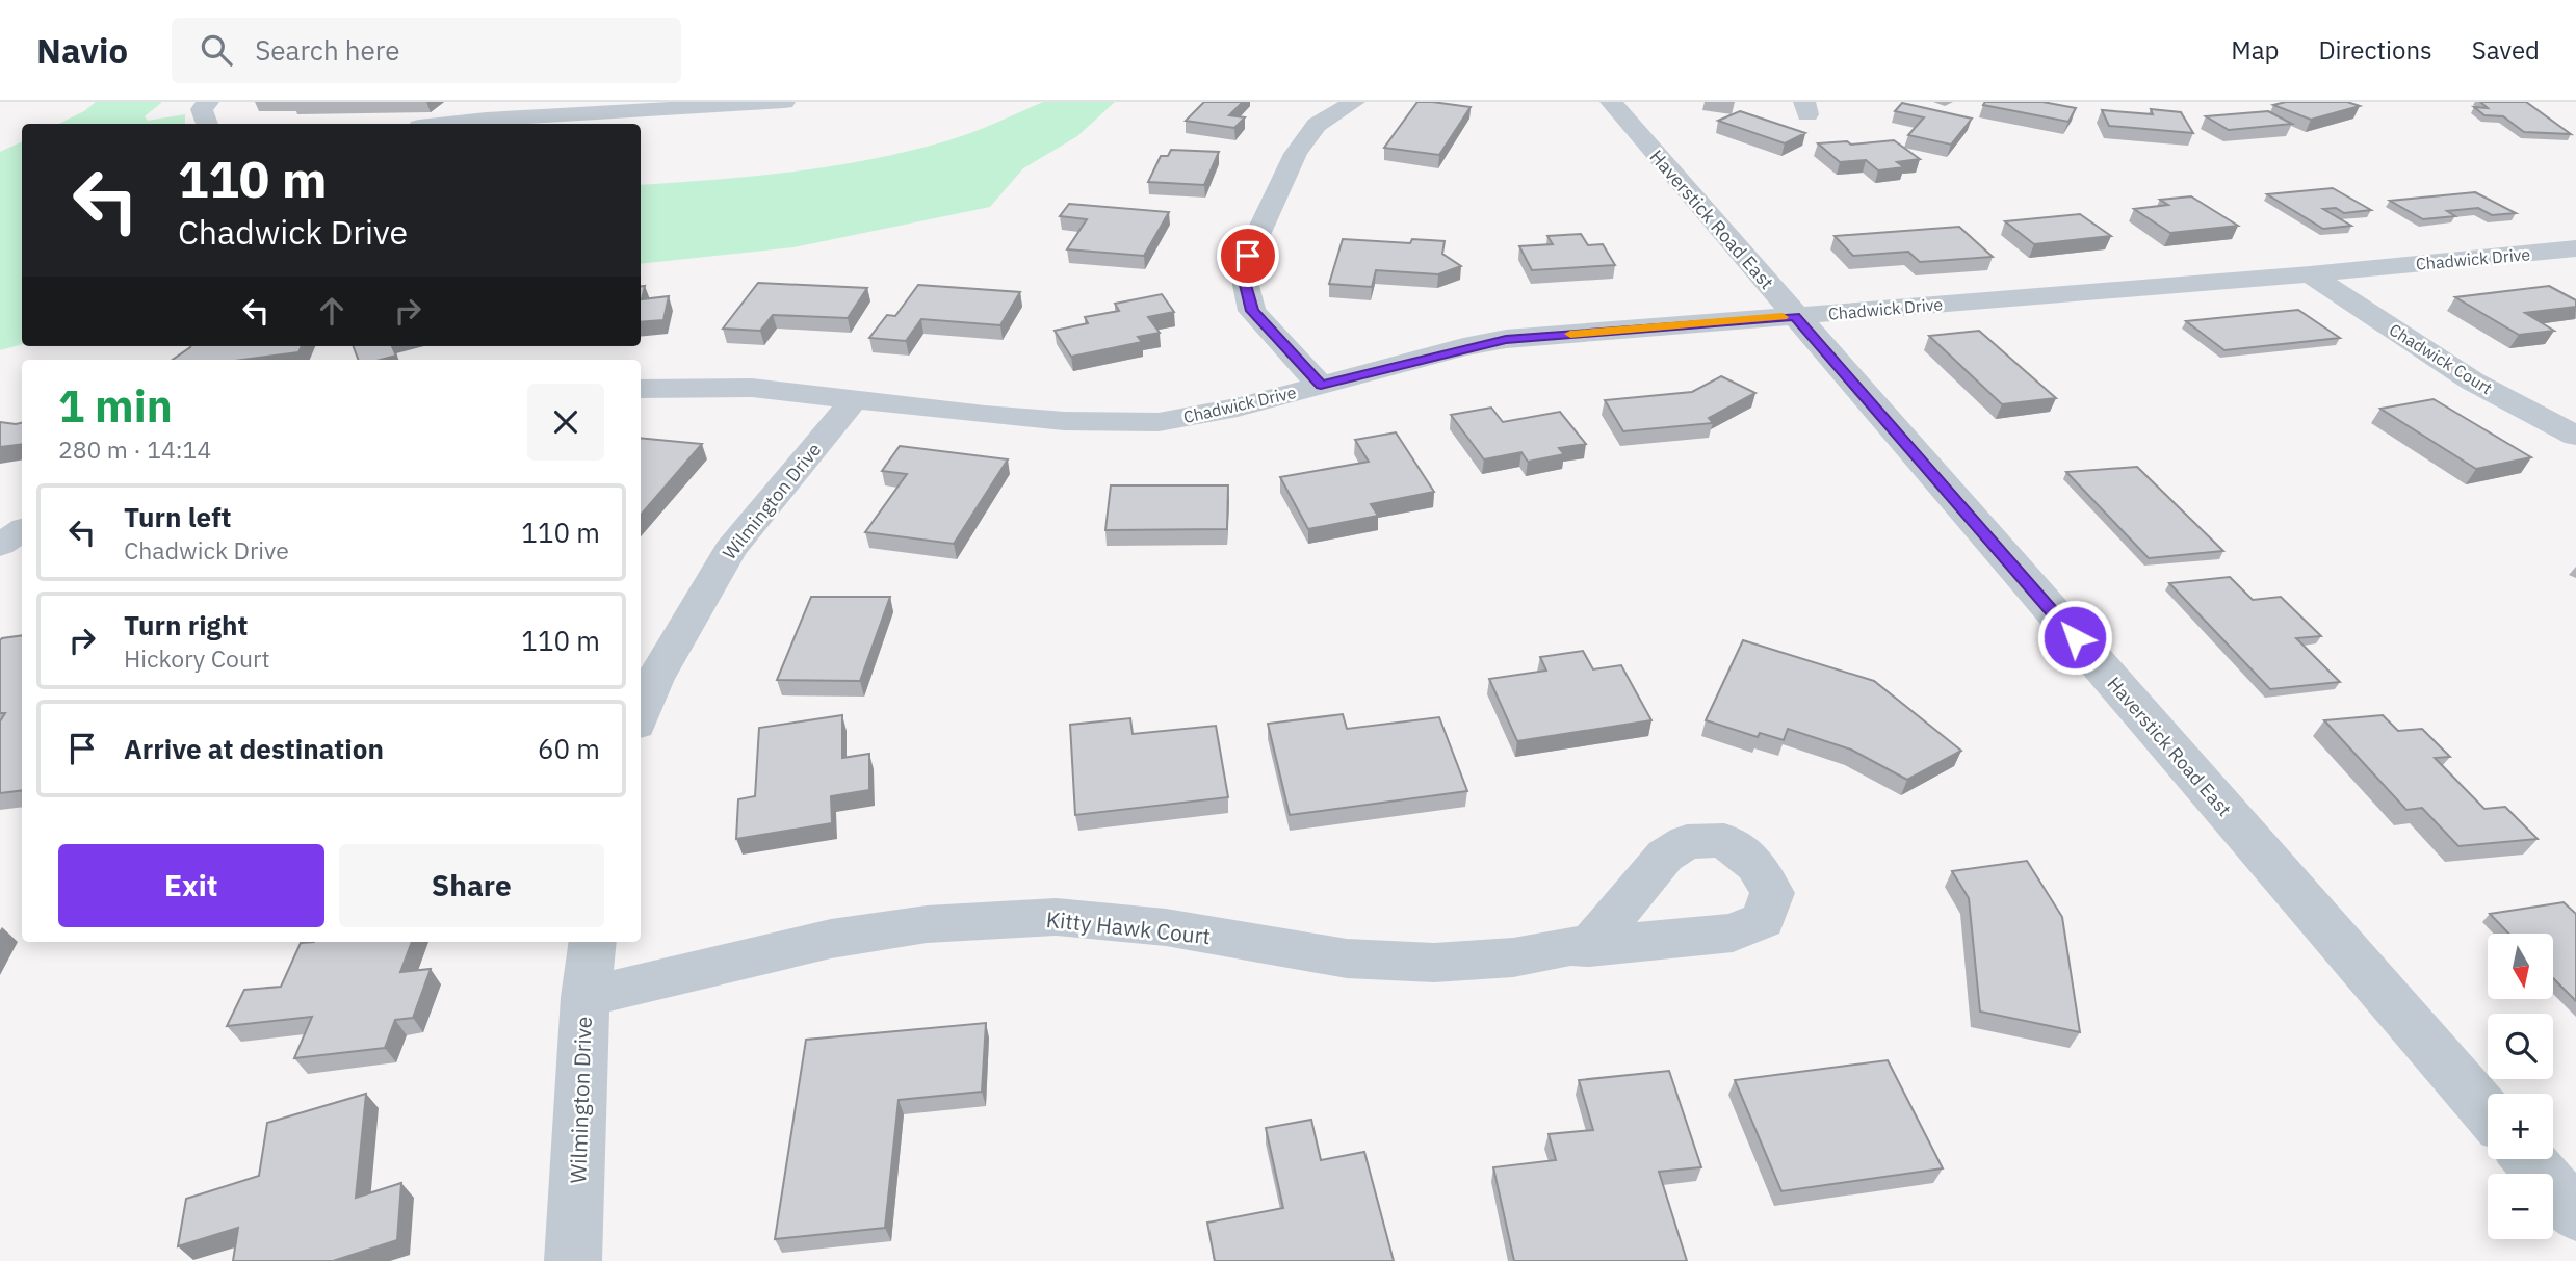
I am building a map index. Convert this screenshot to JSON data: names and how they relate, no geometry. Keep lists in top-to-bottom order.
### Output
{
  "streets": {
    "street": [
      "Haverstick Road East",
      "Chadwick Drive",
      "Chadwick Court",
      "Wilmington Drive",
      "Kitty Hawk Court"
    ]
  },
  "crossings": [
    ["Haverstick Road East", "Chadwick Drive"],
    ["Chadwick Drive", "Chadwick Court"],
    ["Chadwick Drive", "Wilmington Drive"],
    ["Wilmington Drive", "Kitty Hawk Court"]
  ],
  "north": "bottom",
  "page": {
    "header": "Navio",
    "search": "Search here",
    "nav": ["Map", "Directions", "Saved"],
    "turn": ["110 m", "Chadwick Drive"],
    "heading": ["1 min", "280 m · 14:14"],
    "list": [
      {
        "name": "Turn left",
        "note": "Chadwick Drive",
        "value": "110 m"
      },
      {
        "name": "Turn right",
        "note": "Hickory Court",
        "value": "110 m"
      },
      {
        "name": "Arrive at destination",
        "value": "60 m"
      }
    ],
    "buttons": ["Exit", "Share"],
    "map_buttons": ["+", "−"]
  }
}
